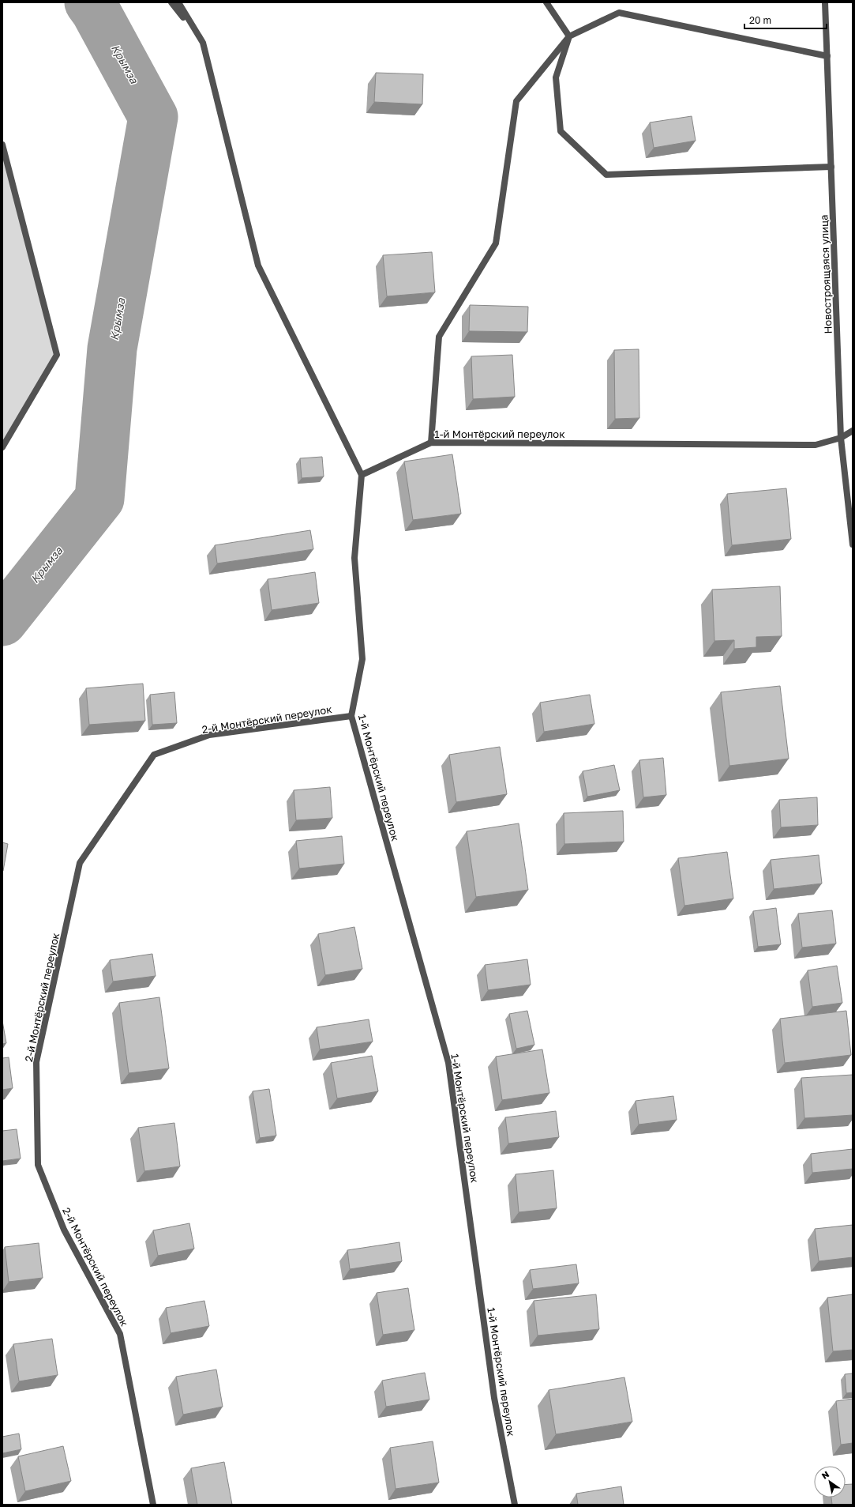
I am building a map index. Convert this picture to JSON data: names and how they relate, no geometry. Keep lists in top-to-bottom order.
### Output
{
  "streets": {
    "street": ["Новостроящаяся улица", "1-й Монтёрский переулок", "2-й Монтёрский переулок"]
  },
  "crossings": [
    ["Новостроящаяся улица", "1-й Монтёрский переулок"],
    ["1-й Монтёрский переулок", "2-й Монтёрский переулок"]
  ],
  "water": ["Крымза"],
  "scale_bar": "20 m",
  "north": "top left"
}
